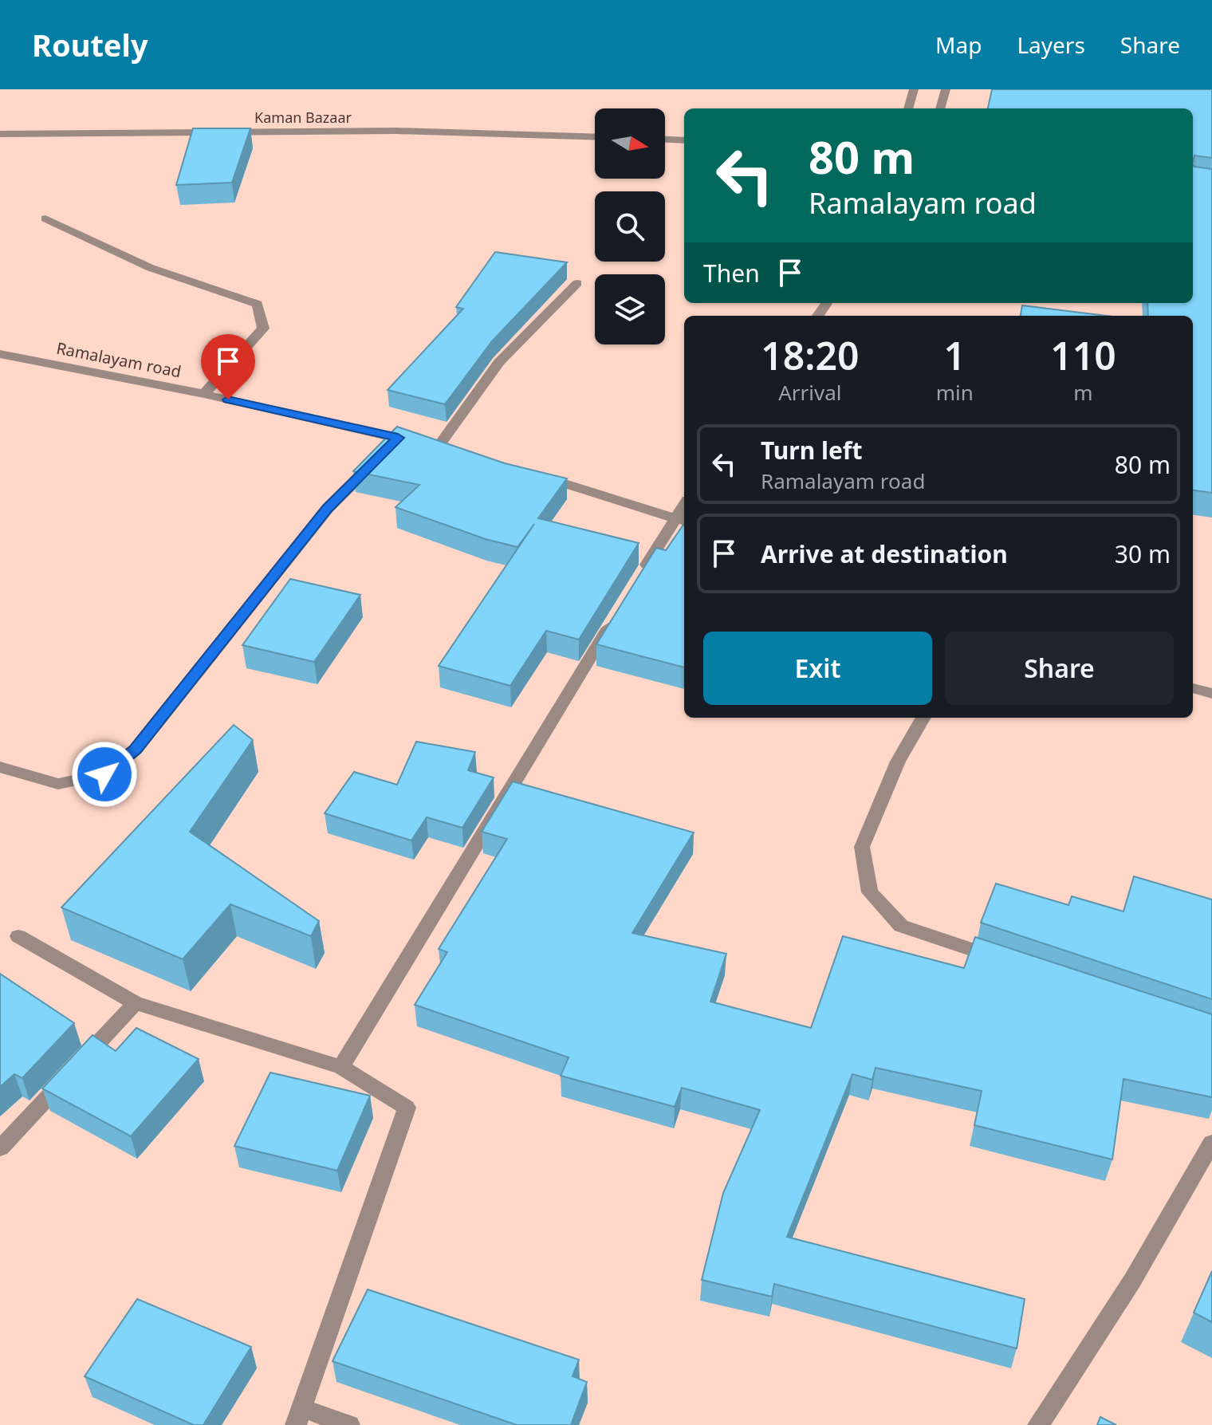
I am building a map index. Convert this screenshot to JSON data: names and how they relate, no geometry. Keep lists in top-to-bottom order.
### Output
{
  "streets": {
    "street": ["Kaman Bazaar", "Ramalayam road"]
  },
  "north": "right",
  "page": {
    "header": "Routely",
    "nav": ["Map", "Layers", "Share"],
    "turn": ["80 m", "Ramalayam road"],
    "then": "Then",
    "eta": [
      "18:20",
      "Arrival",
      "1",
      "min",
      "110",
      "m"
    ],
    "list": [
      {
        "name": "Turn left",
        "note": "Ramalayam road",
        "value": "80 m"
      },
      {
        "name": "Arrive at destination",
        "value": "30 m"
      }
    ],
    "buttons": ["Exit", "Share"]
  }
}
